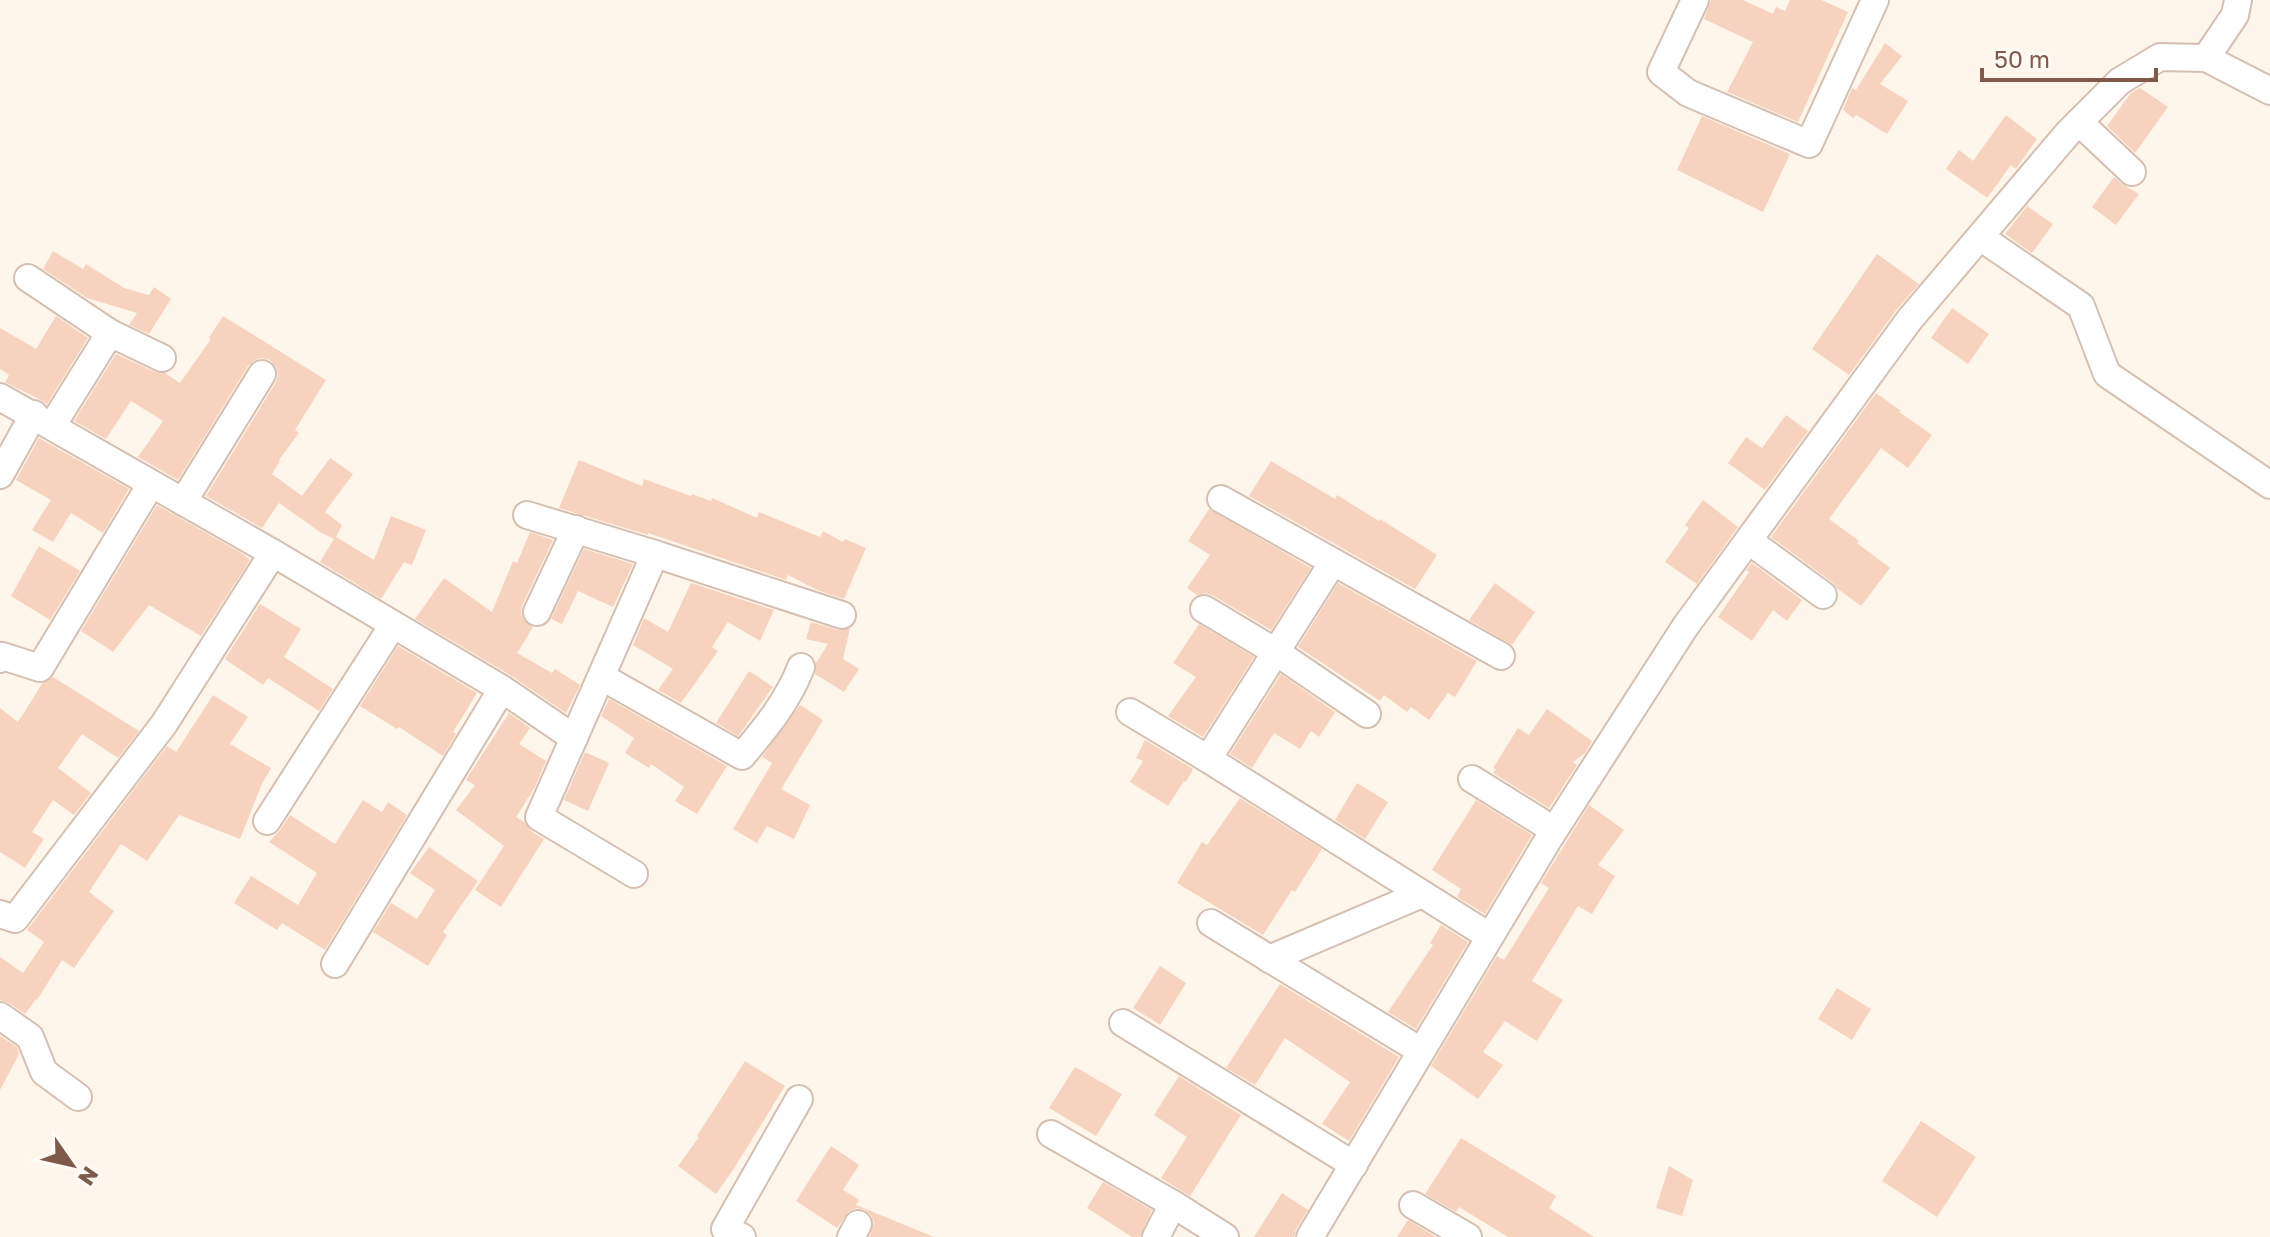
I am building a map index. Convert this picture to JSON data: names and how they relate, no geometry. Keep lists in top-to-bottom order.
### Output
{
  "scale_bar": "50 m",
  "north": "bottom right"
}
